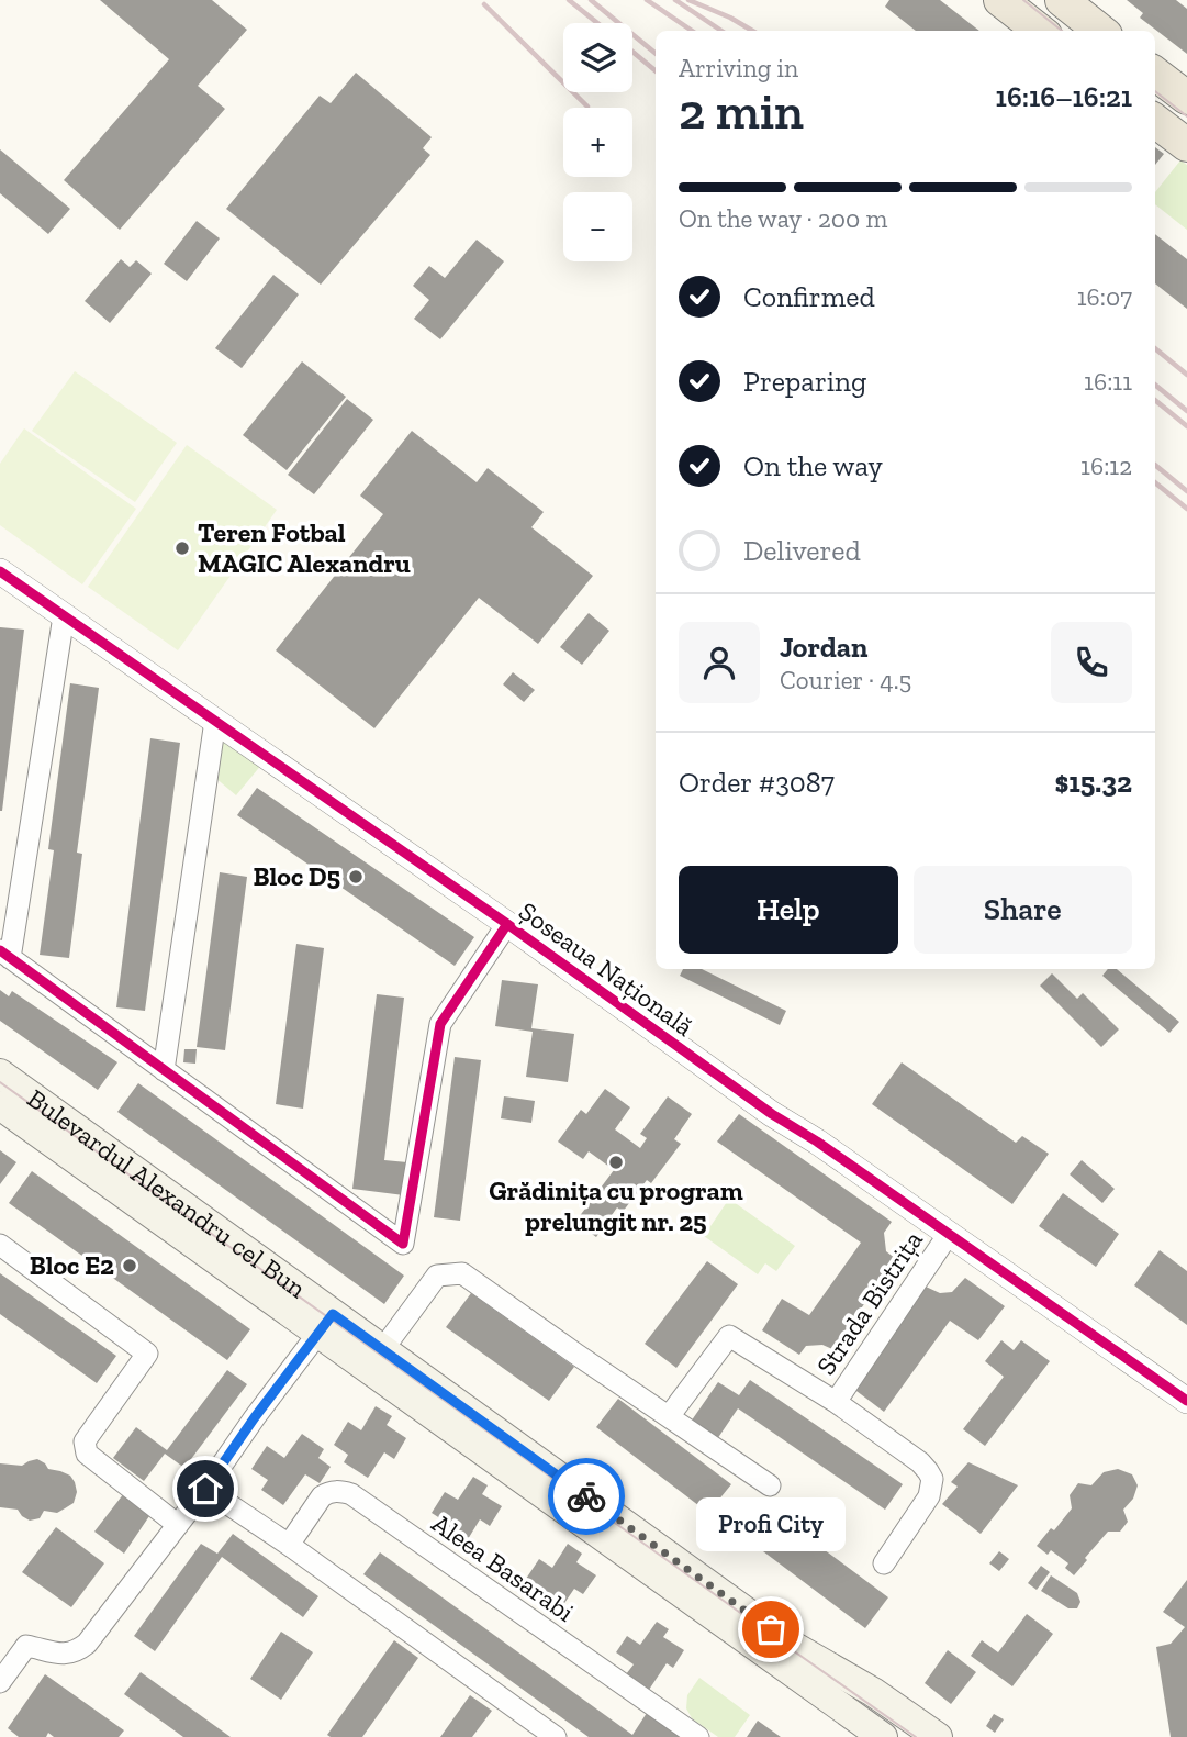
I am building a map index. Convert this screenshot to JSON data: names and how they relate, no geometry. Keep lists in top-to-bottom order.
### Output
{
  "streets": {
    "main road": ["Bulevardul Alexandru cel Bun"],
    "street": ["Șoseaua Națională", "Strada Bistrița", "Aleea Basarabi"]
  },
  "crossings": [
    ["Șoseaua Națională", "Strada Bistrița"]
  ],
  "places": [
    "Teren Fotbal MAGIC Alexandru",
    "Bloc D5",
    "Grădinița cu program prelungit nr. 25",
    "Bloc E2",
    "Profi City"
  ],
  "page": {
    "map_buttons": ["+", "−"],
    "heading": ["2 min", "Arriving in", "16:16–16:21"],
    "panel": [
      "Jordan",
      "Courier · 4.5",
      "Order #3087",
      "$15.32"
    ],
    "bar": "On the way · 200 m",
    "list": [
      ["Confirmed", "16:07"],
      ["Preparing", "16:11"],
      ["On the way", "16:12"],
      "Delivered"
    ],
    "buttons": ["Help", "Share"],
    "bubble": "Profi City"
  }
}
